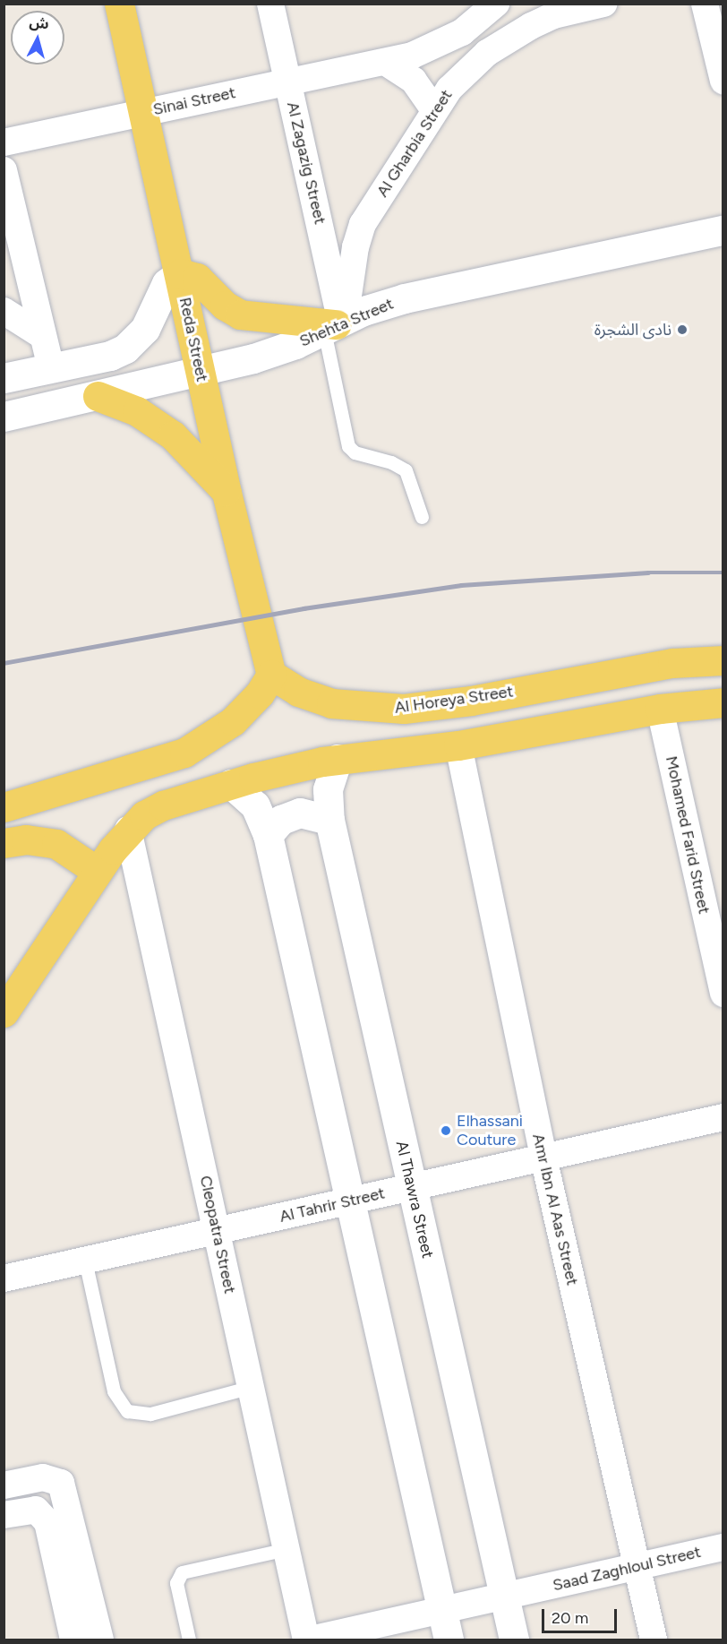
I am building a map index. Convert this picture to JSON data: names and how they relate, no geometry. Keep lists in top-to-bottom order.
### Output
{
  "streets": {
    "main road": ["Reda Street", "Al Horeya Street"],
    "street": [
      "Sinai Street",
      "Al Gharbia Street",
      "Al Zagazig Street",
      "Shehta Street",
      "Mohamed Farid Street",
      "Al Thawra Street",
      "Al Tahrir Street",
      "Amr Ibn Al Aas Street",
      "Cleopatra Street",
      "Saad Zaghloul Street"
    ]
  },
  "crossings": [
    ["Sinai Street", "Al Zagazig Street"],
    ["Sinai Street", "Reda Street"],
    ["Al Gharbia Street", "Al Zagazig Street"],
    ["Al Gharbia Street", "Shehta Street"],
    ["Al Zagazig Street", "Shehta Street"],
    ["Shehta Street", "Reda Street"],
    ["Reda Street", "Al Horeya Street"],
    ["Al Thawra Street", "Al Tahrir Street"],
    ["Al Thawra Street", "Saad Zaghloul Street"],
    ["Al Tahrir Street", "Amr Ibn Al Aas Street"],
    ["Al Tahrir Street", "Cleopatra Street"],
    ["Amr Ibn Al Aas Street", "Saad Zaghloul Street"],
    ["Cleopatra Street", "Saad Zaghloul Street"]
  ],
  "places": ["نادى الشجرة", "Elhassani Couture"],
  "scale_bar": "20 m",
  "north": "top"
}
